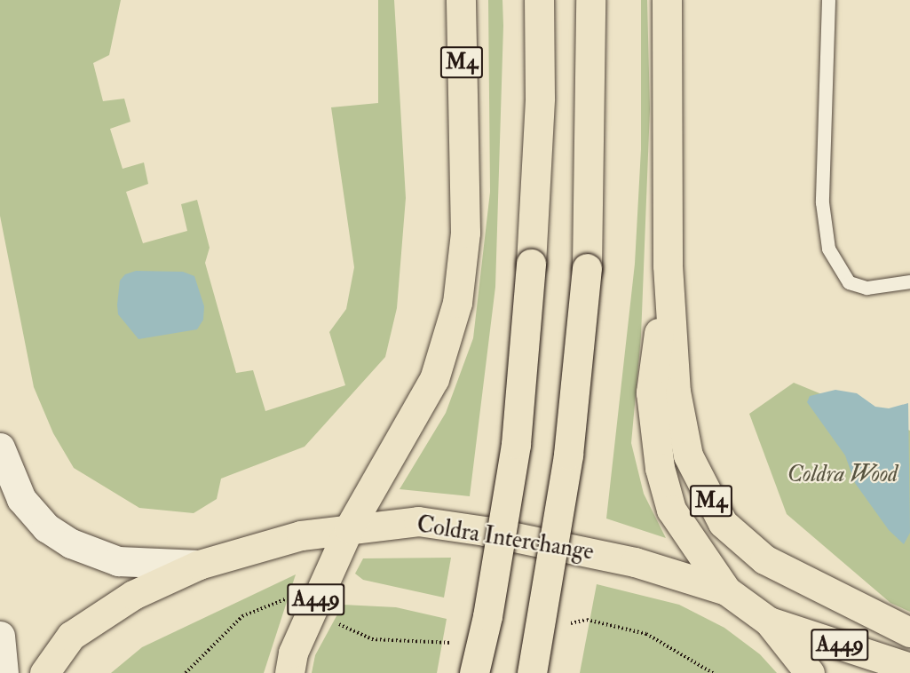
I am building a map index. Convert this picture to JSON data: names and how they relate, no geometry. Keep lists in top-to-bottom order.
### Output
{
  "streets": {
    "highway": ["M4", "Coldra Interchange", "A449"]
  },
  "crossings": [
    ["M4", "Coldra Interchange"],
    ["M4", "A449"],
    ["Coldra Interchange", "A449"]
  ],
  "parks": ["Coldra Wood"]
}
